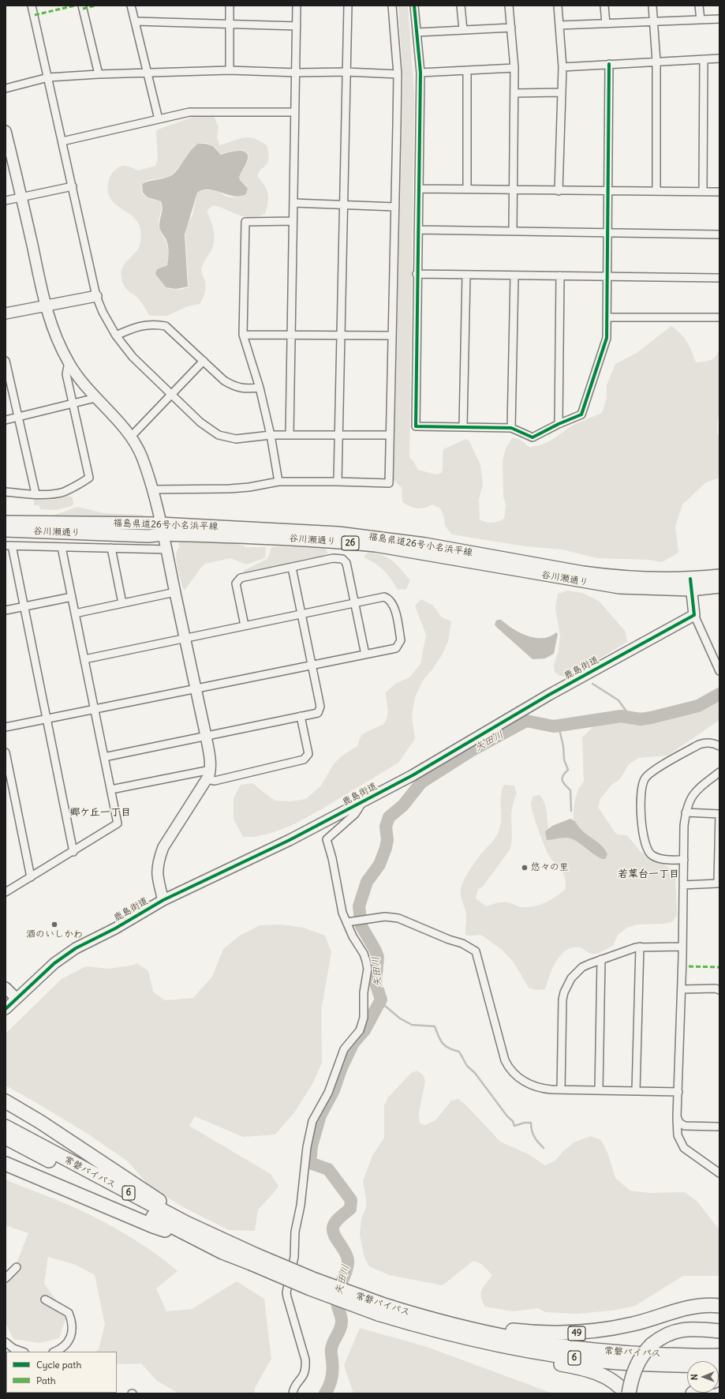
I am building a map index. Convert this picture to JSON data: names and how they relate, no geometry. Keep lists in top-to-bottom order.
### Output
{
  "streets": {
    "highway": ["常磐バイパス", "6", "49"],
    "main road": ["福島県道26号小名浜平線", "谷川瀬通り", "26"],
    "street": ["鹿島街道"]
  },
  "crossings": [
    ["福島県道26号小名浜平線", "谷川瀬通り"],
    ["谷川瀬通り", "26"],
    ["常磐バイパス", "49"]
  ],
  "districts": ["郷ケ丘一丁目", "若葉台一丁目"],
  "water": ["矢田川"],
  "places": ["悠々の里", "酒のいしかわ"],
  "legend": ["Cycle path", "Path"],
  "north": "left"
}
